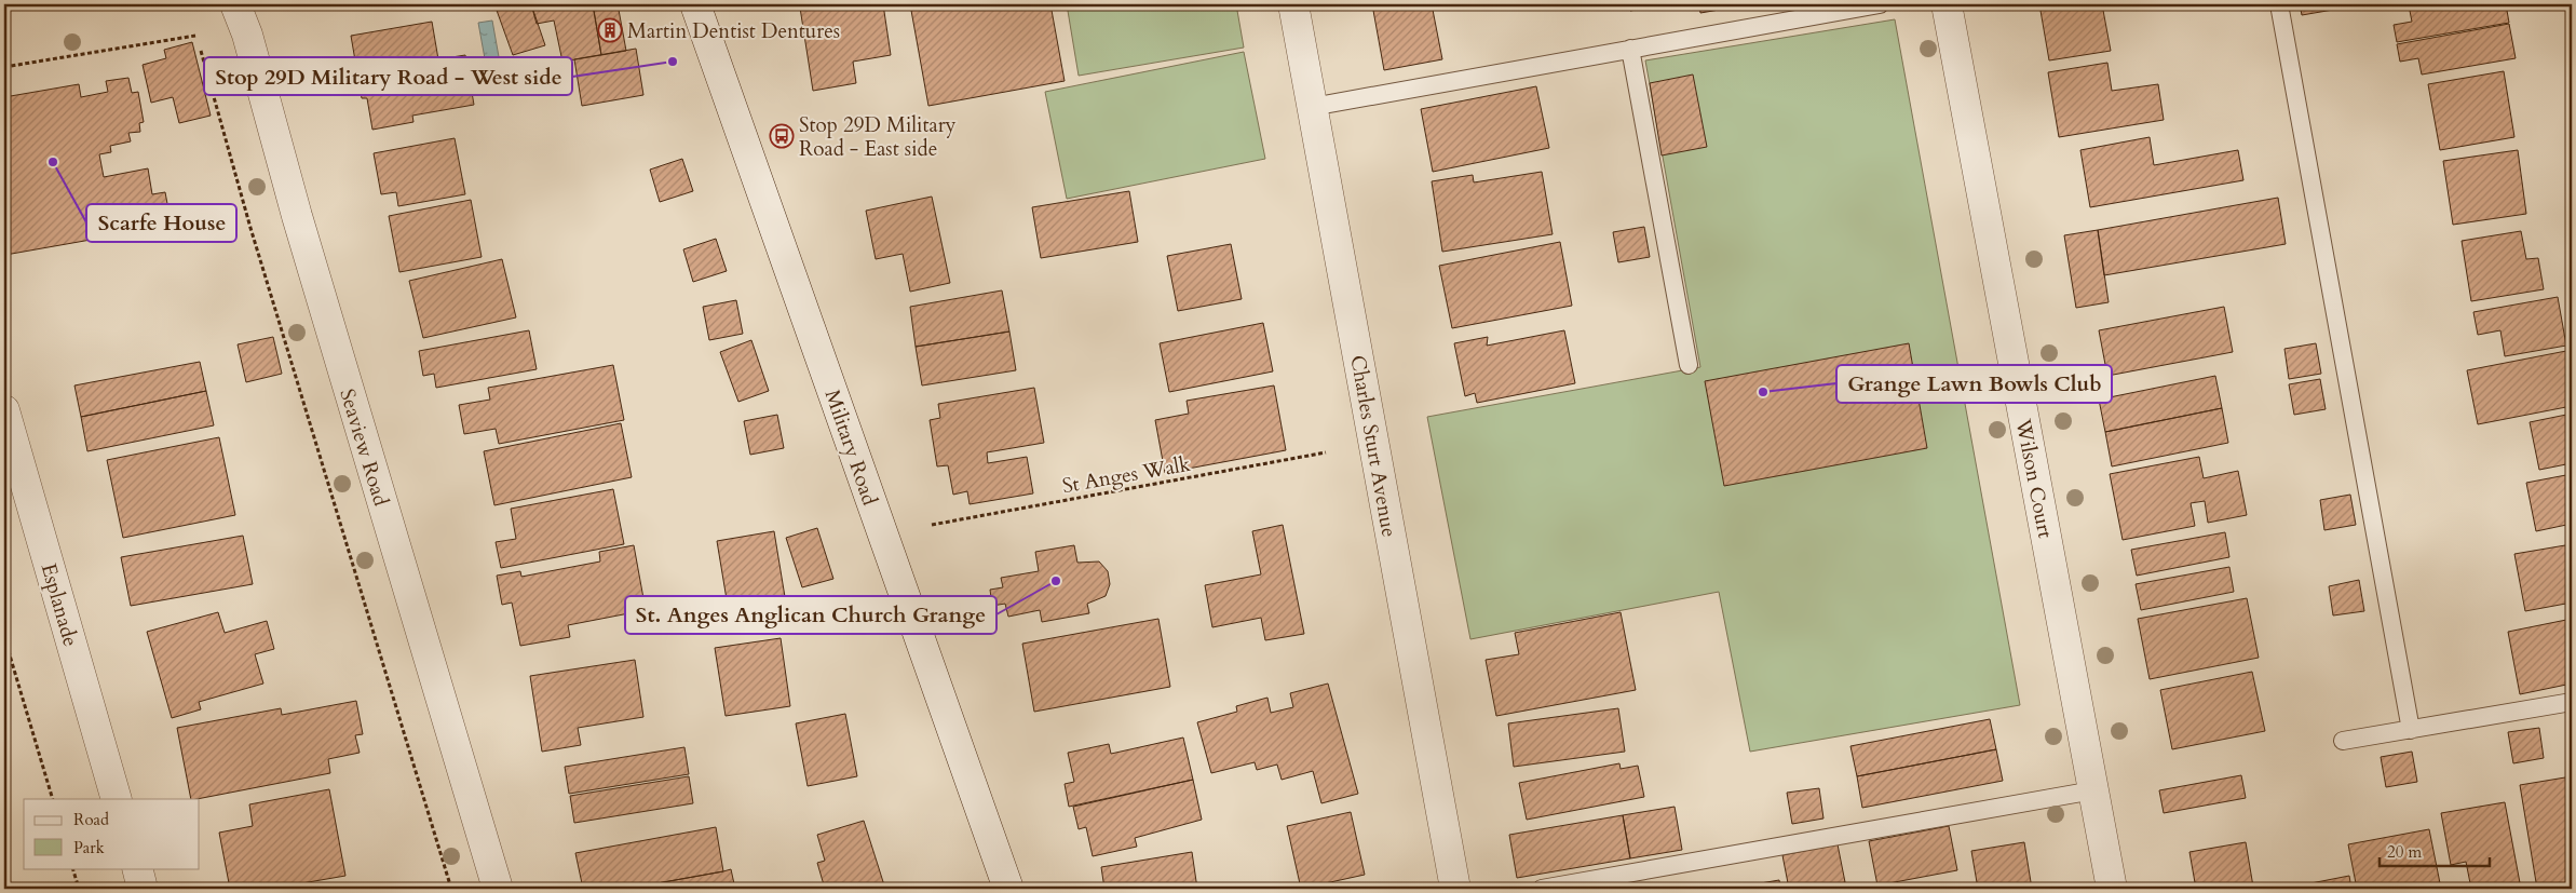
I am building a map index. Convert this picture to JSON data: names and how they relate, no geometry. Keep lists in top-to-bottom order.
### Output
{
  "streets": {
    "street": [
      "Charles Sturt Avenue",
      "Seaview Road",
      "Military Road",
      "Wilson Court",
      "Esplanade"
    ],
    "path": ["St Anges Walk"]
  },
  "places": {
    "building": ["Martin Dentist Dentures"],
    "other": [
      "Stop 29D Military Road - West side",
      "Scarfe House",
      "Grange Lawn Bowls Club",
      "St. Anges Anglican Church Grange"
    ],
    "bus stop": ["Stop 29D Military Road - East side"]
  },
  "legend": ["Road", "Park"],
  "scale_bar": "20 m"
}
